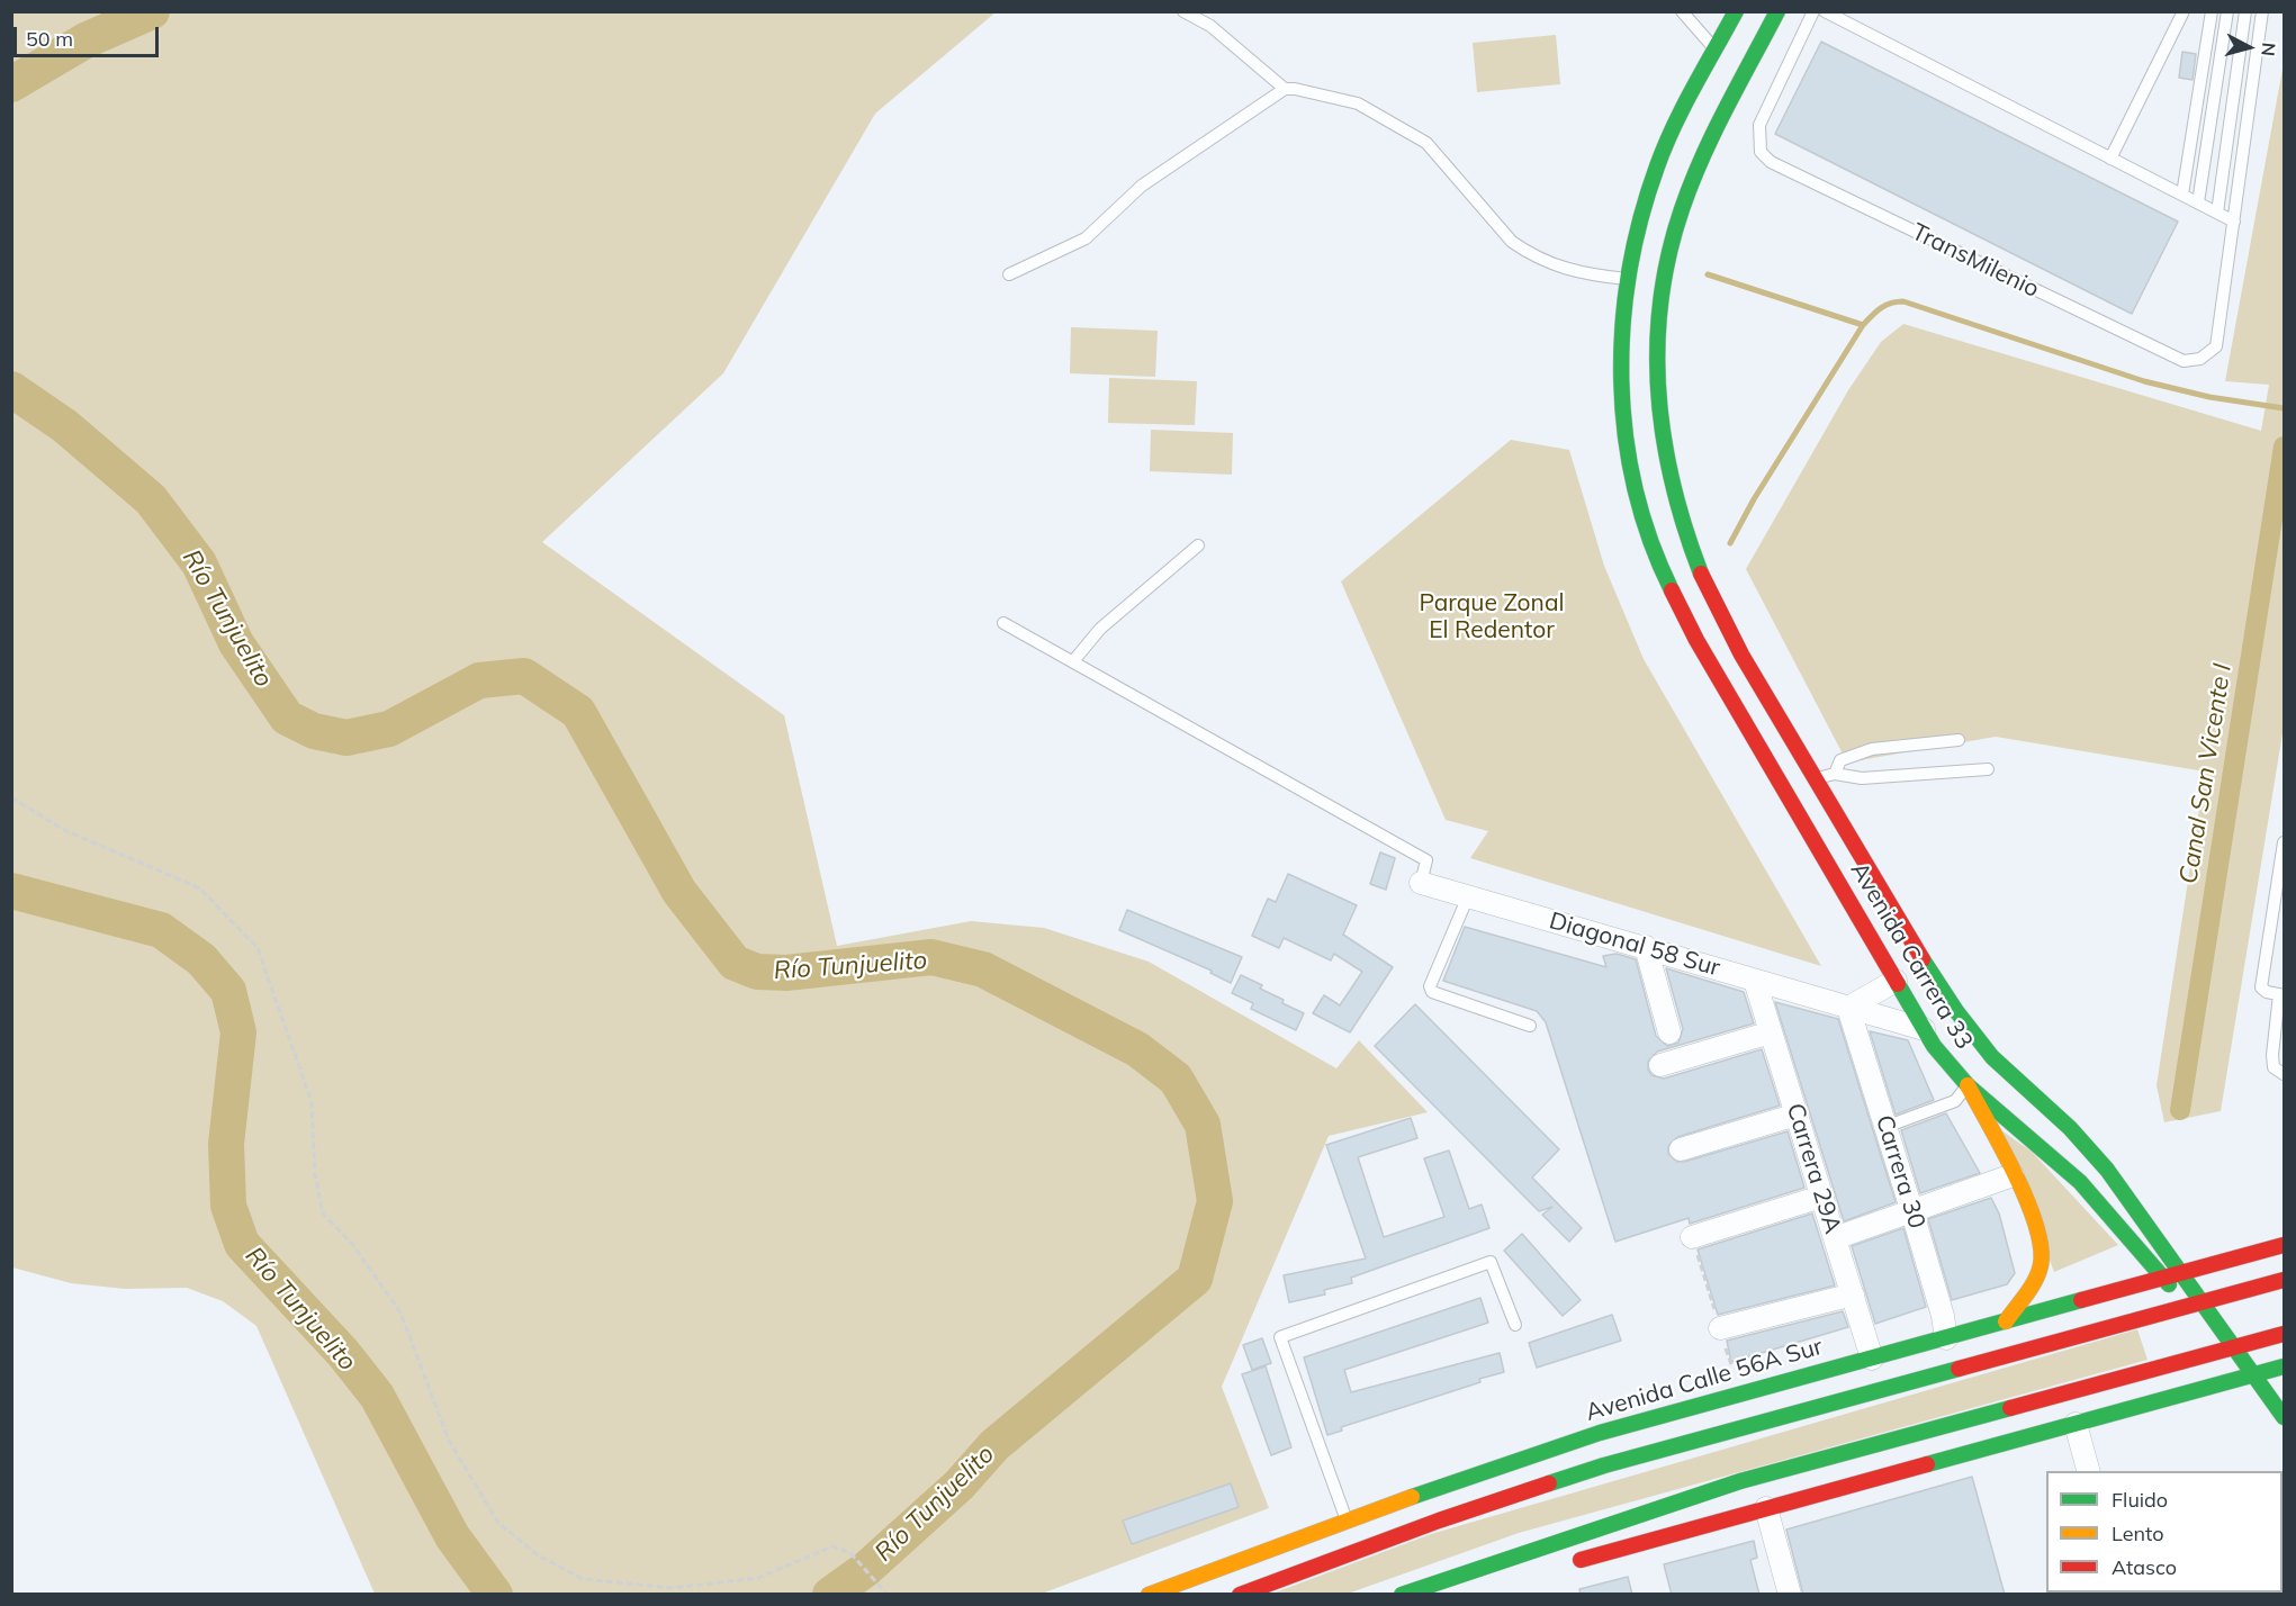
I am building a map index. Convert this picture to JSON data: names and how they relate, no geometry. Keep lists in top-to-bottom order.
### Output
{
  "streets": {
    "main road": ["Avenida Carrera 33", "Avenida Calle 56A Sur"],
    "street": ["Diagonal 58 Sur", "Carrera 29A", "Carrera 30"],
    "lane": ["TransMilenio"]
  },
  "crossings": [
    ["Diagonal 58 Sur", "Avenida Carrera 33"],
    ["Diagonal 58 Sur", "Carrera 29A"],
    ["Diagonal 58 Sur", "Carrera 30"],
    ["Avenida Carrera 33", "Avenida Calle 56A Sur"],
    ["Carrera 29A", "Avenida Calle 56A Sur"],
    ["Carrera 30", "Avenida Calle 56A Sur"]
  ],
  "water": ["Río Tunjuelito", "Canal San Vicente I"],
  "parks": ["Parque Zonal El Redentor"],
  "legend": ["Fluido", "Lento", "Atasco"],
  "scale_bar": "50 m",
  "north": "right"
}
